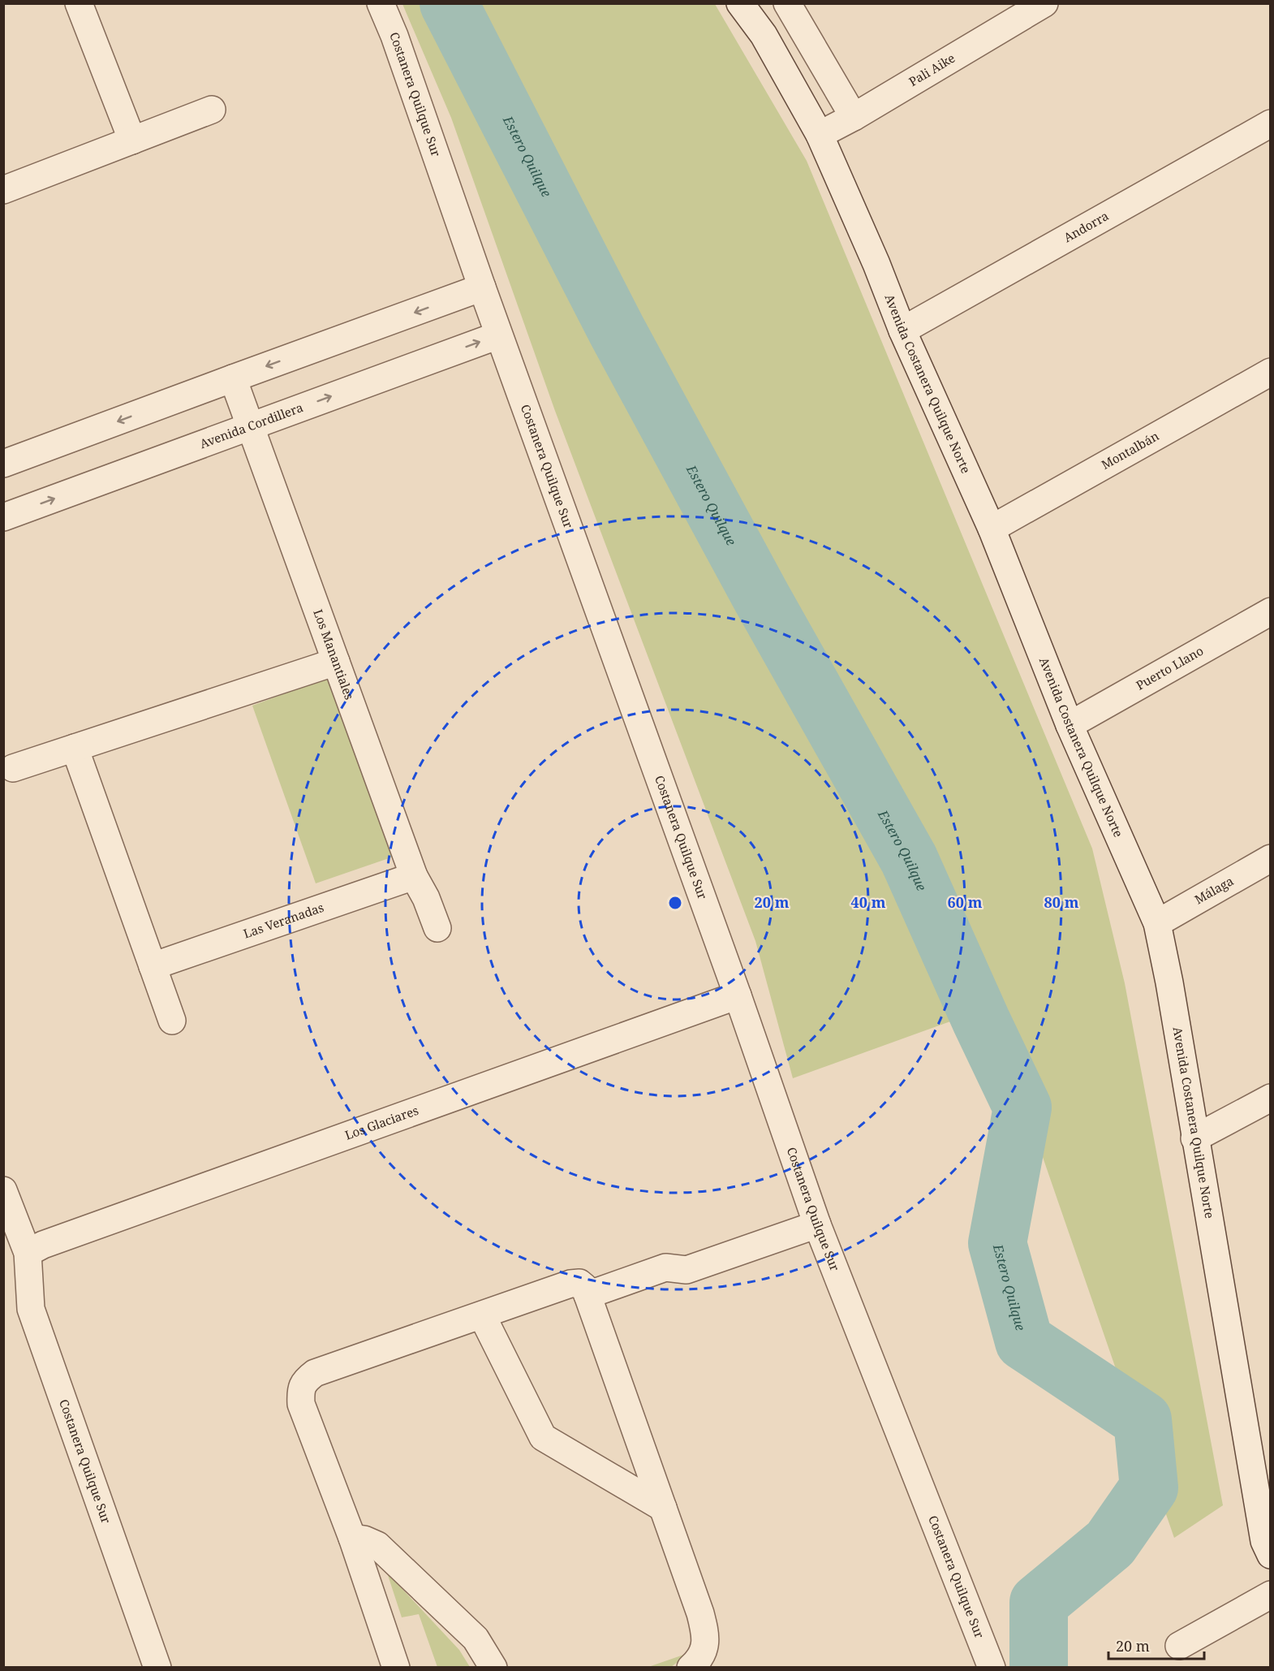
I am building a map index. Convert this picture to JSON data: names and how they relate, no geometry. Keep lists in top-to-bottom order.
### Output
{
  "streets": {
    "street": [
      "Pali Aike",
      "Costanera Quilque Sur",
      "Andorra",
      "Avenida Costanera Quilque Norte",
      "Avenida Cordillera",
      "Montalbán",
      "Los Manantiales",
      "Puerto Llano",
      "Málaga",
      "Las Veranadas",
      "Los Glaciares"
    ]
  },
  "crossings": [
    ["Pali Aike", "Avenida Costanera Quilque Norte"],
    ["Costanera Quilque Sur", "Avenida Cordillera"],
    ["Costanera Quilque Sur", "Los Glaciares"],
    ["Andorra", "Avenida Costanera Quilque Norte"],
    ["Avenida Costanera Quilque Norte", "Montalbán"],
    ["Avenida Costanera Quilque Norte", "Puerto Llano"],
    ["Avenida Costanera Quilque Norte", "Málaga"],
    ["Avenida Cordillera", "Los Manantiales"],
    ["Los Manantiales", "Las Veranadas"]
  ],
  "water": ["Estero Quilque"],
  "scale_bar": "20 m",
  "rings": [
    "20 m",
    "40 m",
    "60 m",
    "80 m"
  ]
}
